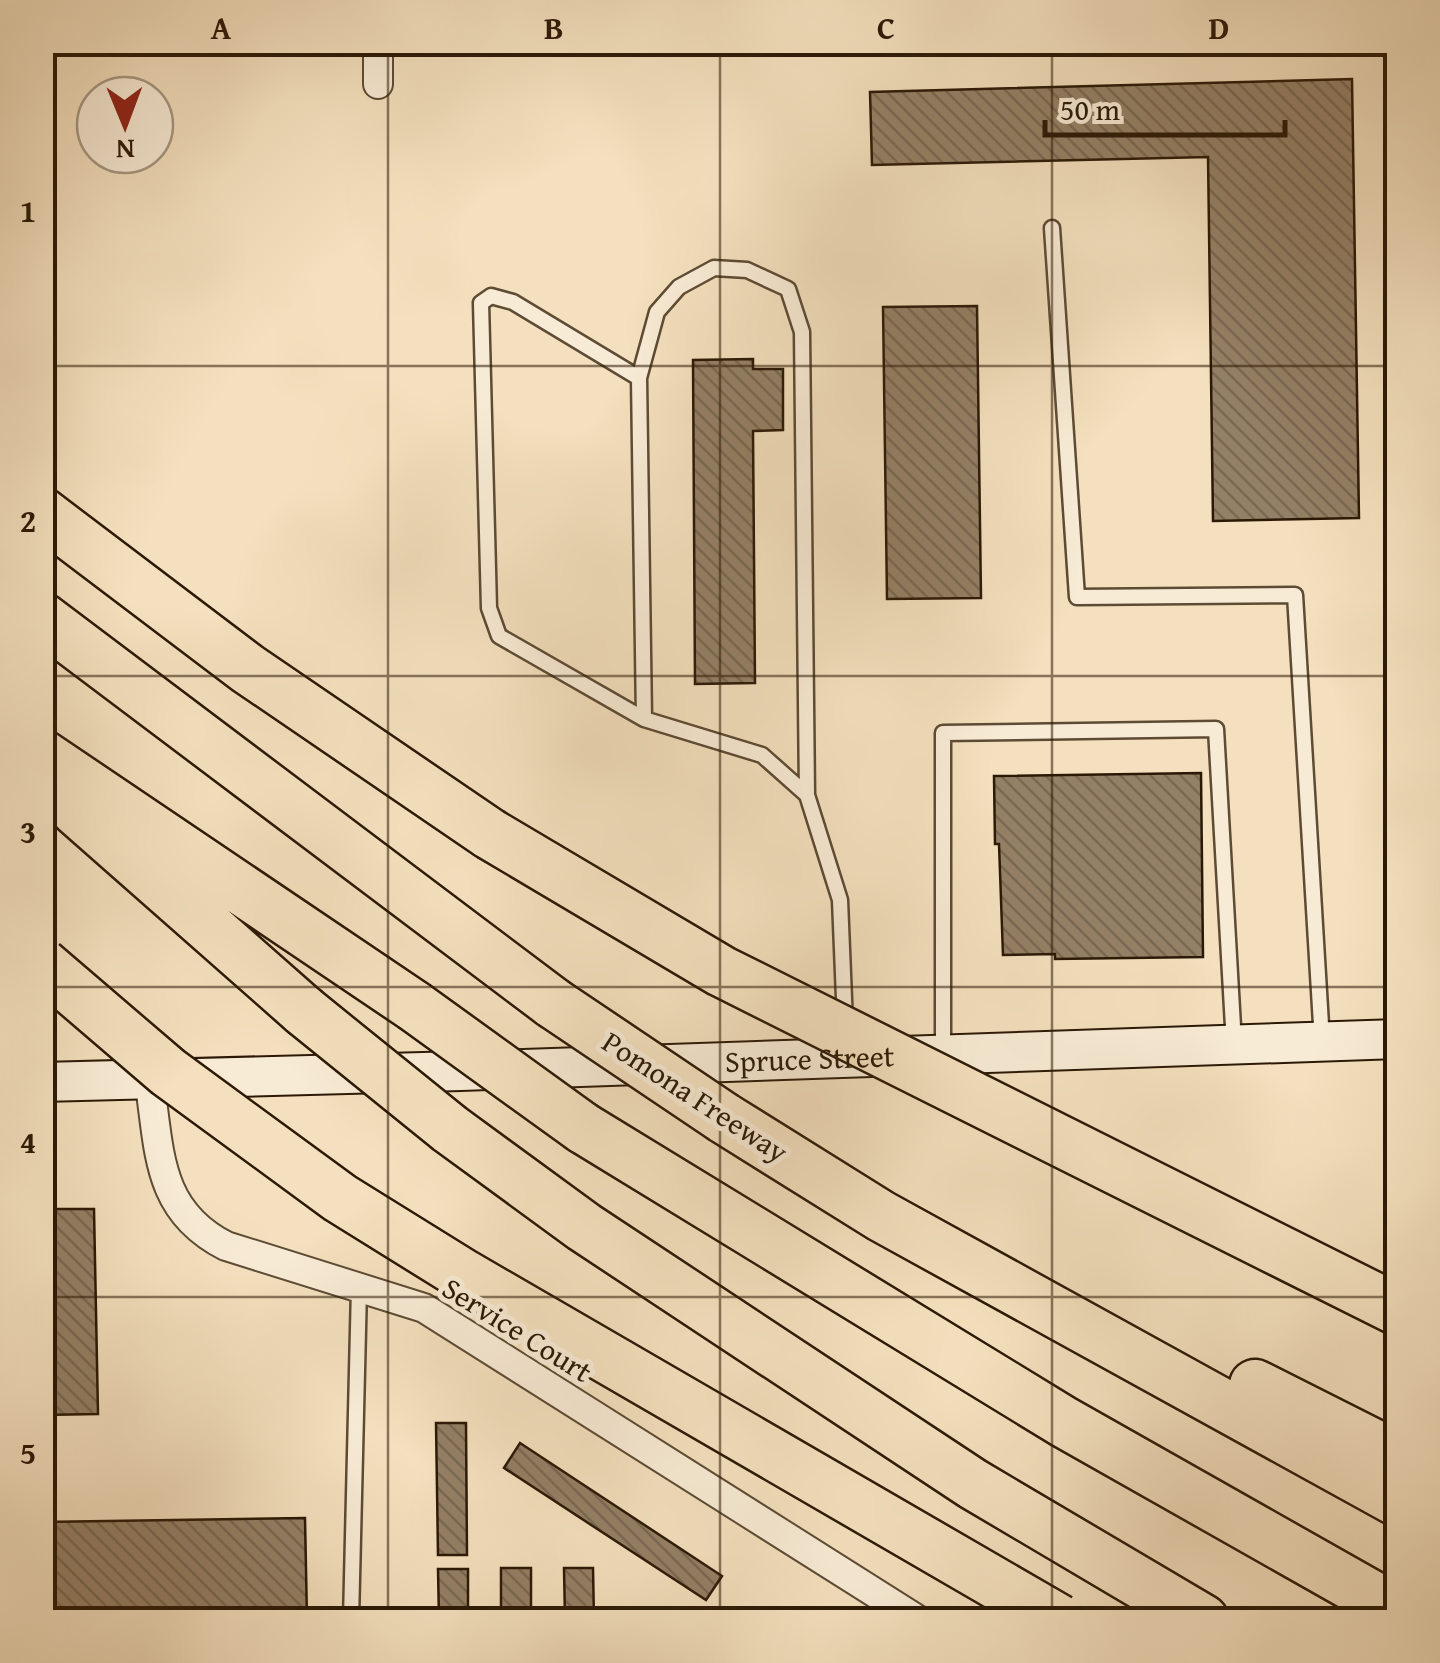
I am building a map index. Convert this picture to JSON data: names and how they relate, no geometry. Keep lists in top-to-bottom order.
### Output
{
  "streets": {
    "highway": ["Pomona Freeway"],
    "main road": ["Spruce Street"],
    "street": ["Service Court"]
  },
  "crossings": [
    ["Spruce Street", "Service Court"]
  ],
  "scale_bar": "50 m",
  "north": "bottom",
  "grid": {
    "columns": [
      "A",
      "B",
      "C",
      "D"
    ],
    "rows": [
      "1",
      "2",
      "3",
      "4",
      "5"
    ]
  }
}
